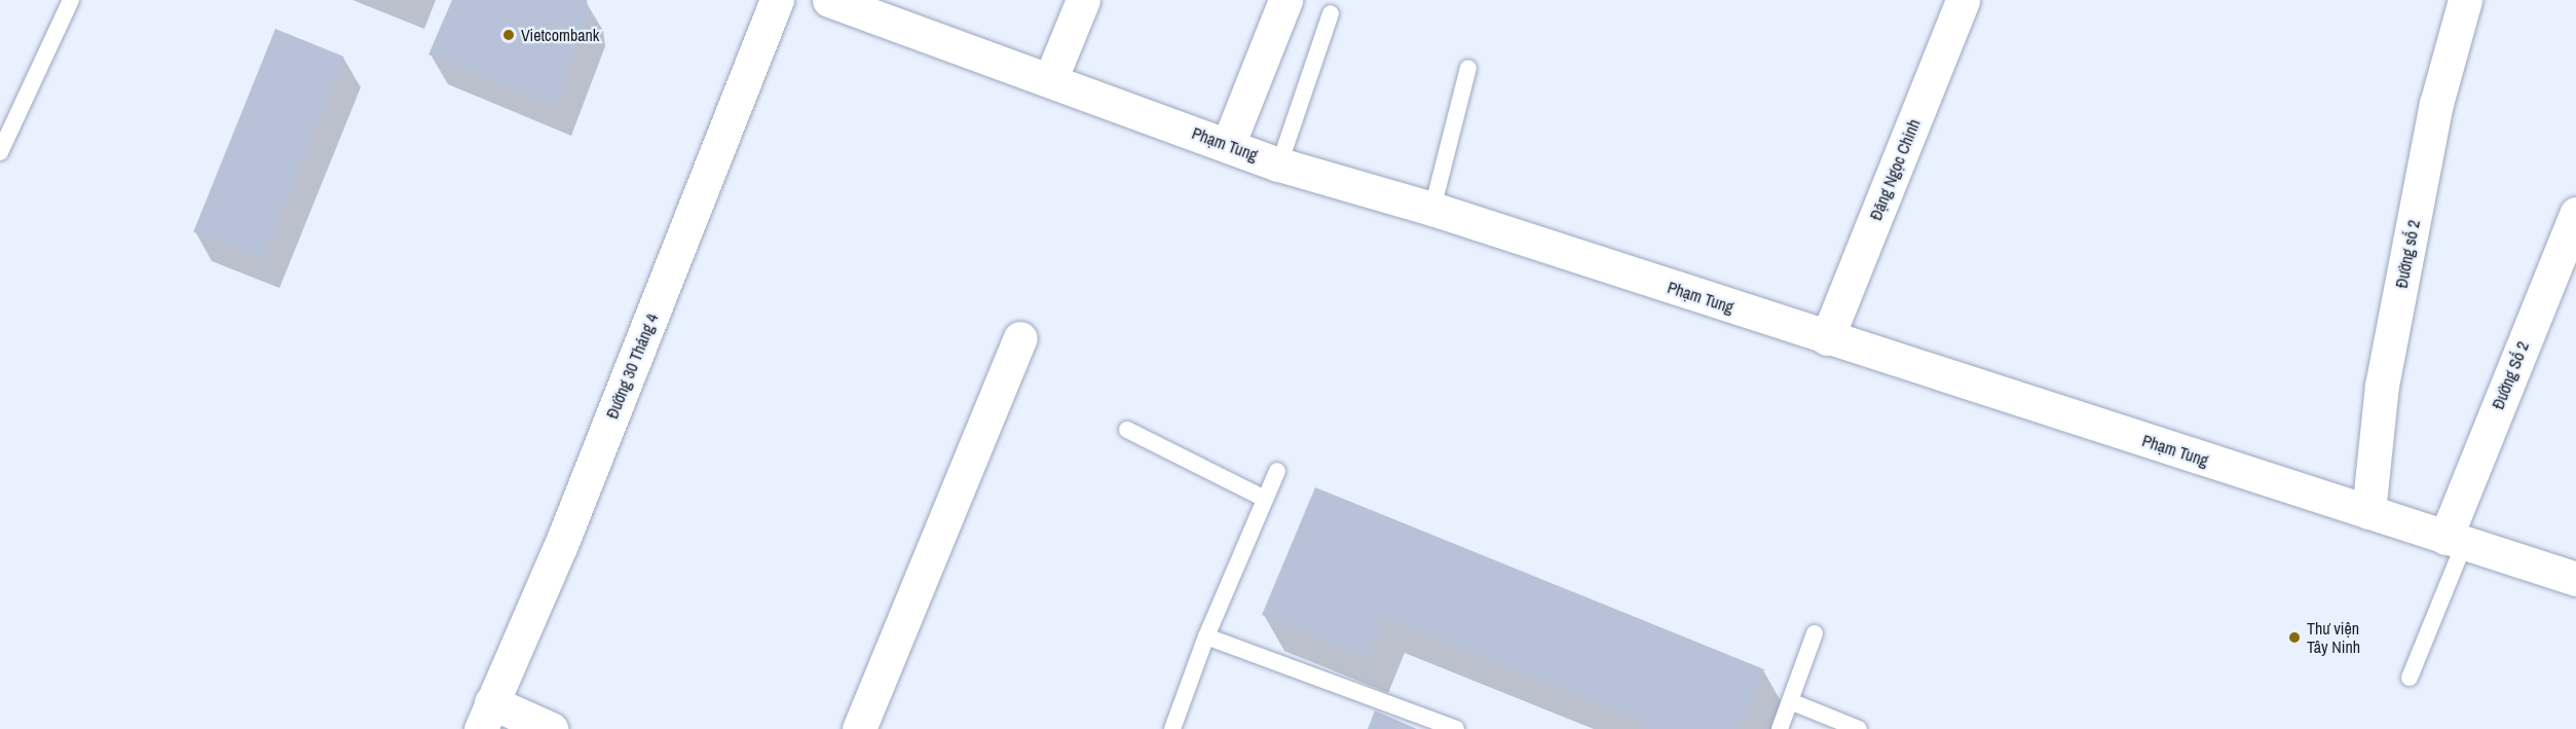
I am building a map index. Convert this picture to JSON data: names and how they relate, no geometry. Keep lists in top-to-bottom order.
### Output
{
  "streets": {
    "street": [
      "Phạm Tung",
      "Đặng Ngọc Chinh",
      "Đường số 2",
      "Đường 30 Tháng 4",
      "Đường Số 2"
    ]
  },
  "crossings": [
    ["Phạm Tung", "Đặng Ngọc Chinh"],
    ["Phạm Tung", "Đường số 2"],
    ["Phạm Tung", "Đường Số 2"]
  ],
  "places": ["Vietcombank", "Thư viện Tây Ninh"]
}
